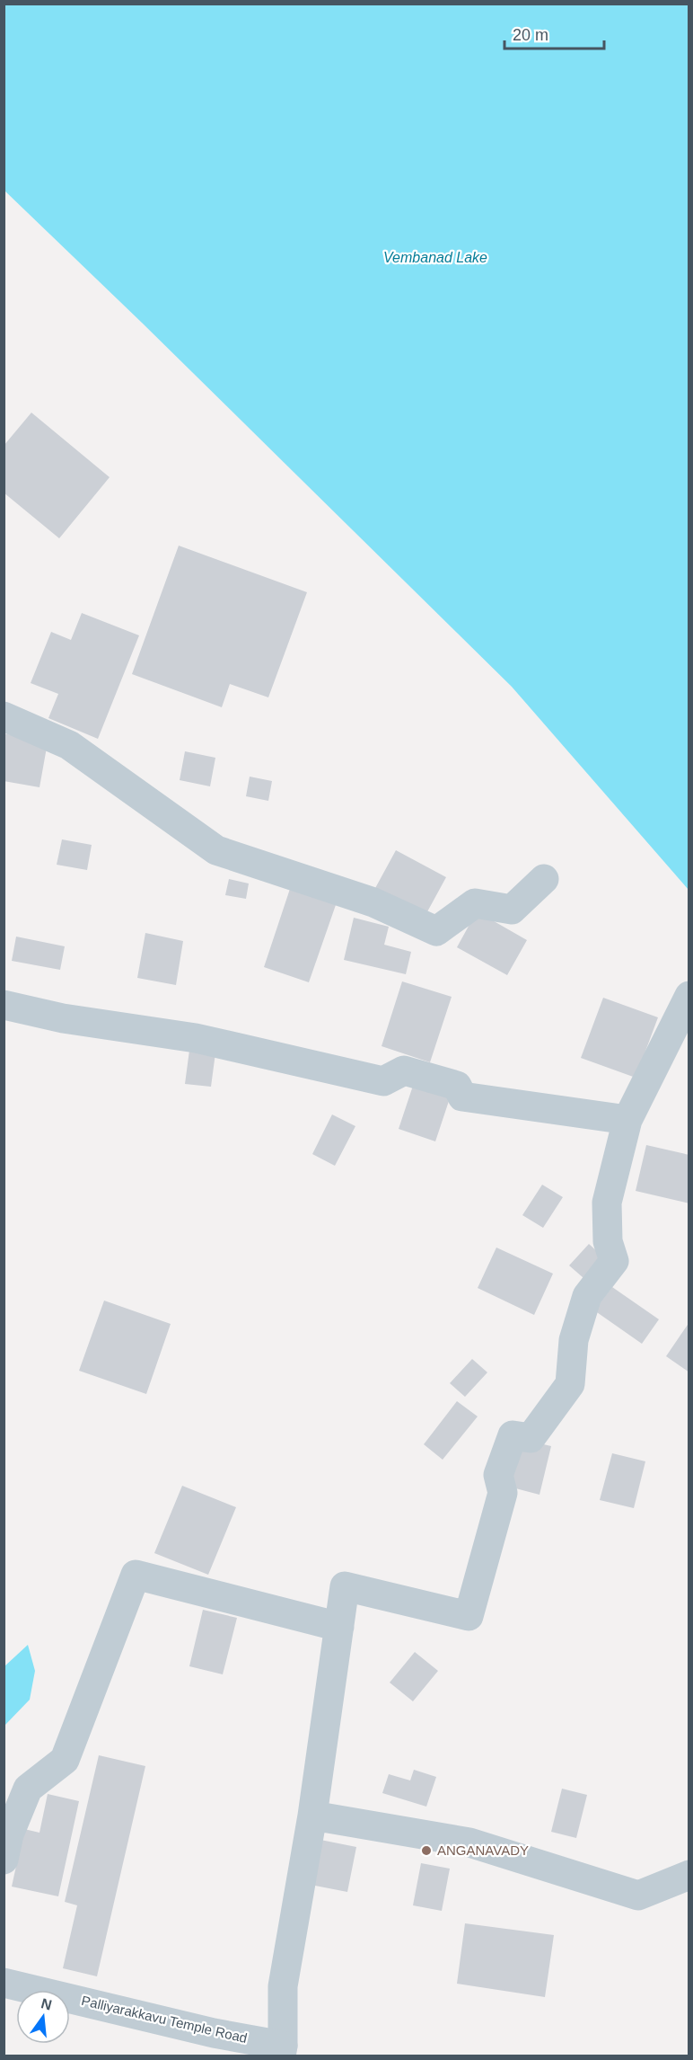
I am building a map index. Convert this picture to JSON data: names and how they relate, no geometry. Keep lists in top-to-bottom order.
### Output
{
  "streets": {
    "street": ["Palliyarakkavu Temple Road"]
  },
  "water": ["Vembanad Lake"],
  "places": ["ANGANAVADY"],
  "scale_bar": "20 m",
  "north": "top"
}
